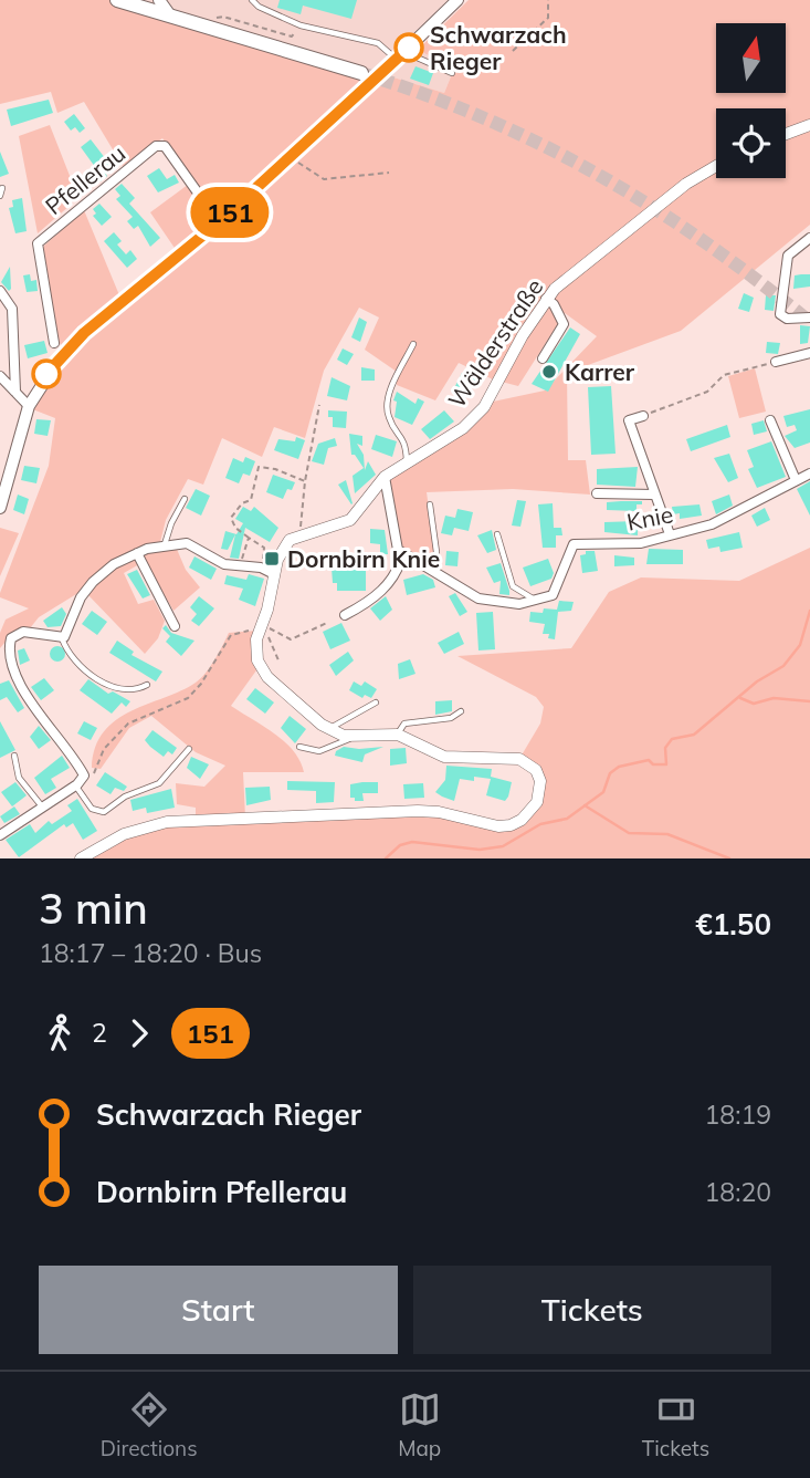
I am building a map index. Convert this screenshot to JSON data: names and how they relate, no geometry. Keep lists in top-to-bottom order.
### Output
{
  "streets": {
    "street": ["Pfellerau", "Wälderstraße", "Knie"]
  },
  "places": {
    "other": ["Schwarzach Rieger", "Karrer"],
    "transit": ["Dornbirn Knie"]
  },
  "lines": ["bus line 151"],
  "north": "top",
  "page": {
    "on_map": "151",
    "heading": ["3 min", "18:17 – 18:20 · Bus", "€1.50"],
    "legs": ["2", "151"],
    "list": [
      {
        "name": "Schwarzach Rieger",
        "value": "18:19"
      },
      {
        "name": "Dornbirn Pfellerau",
        "value": "18:20"
      }
    ],
    "buttons": ["Start", "Tickets"],
    "tabs": ["Directions", "Map", "Tickets"]
  }
}
